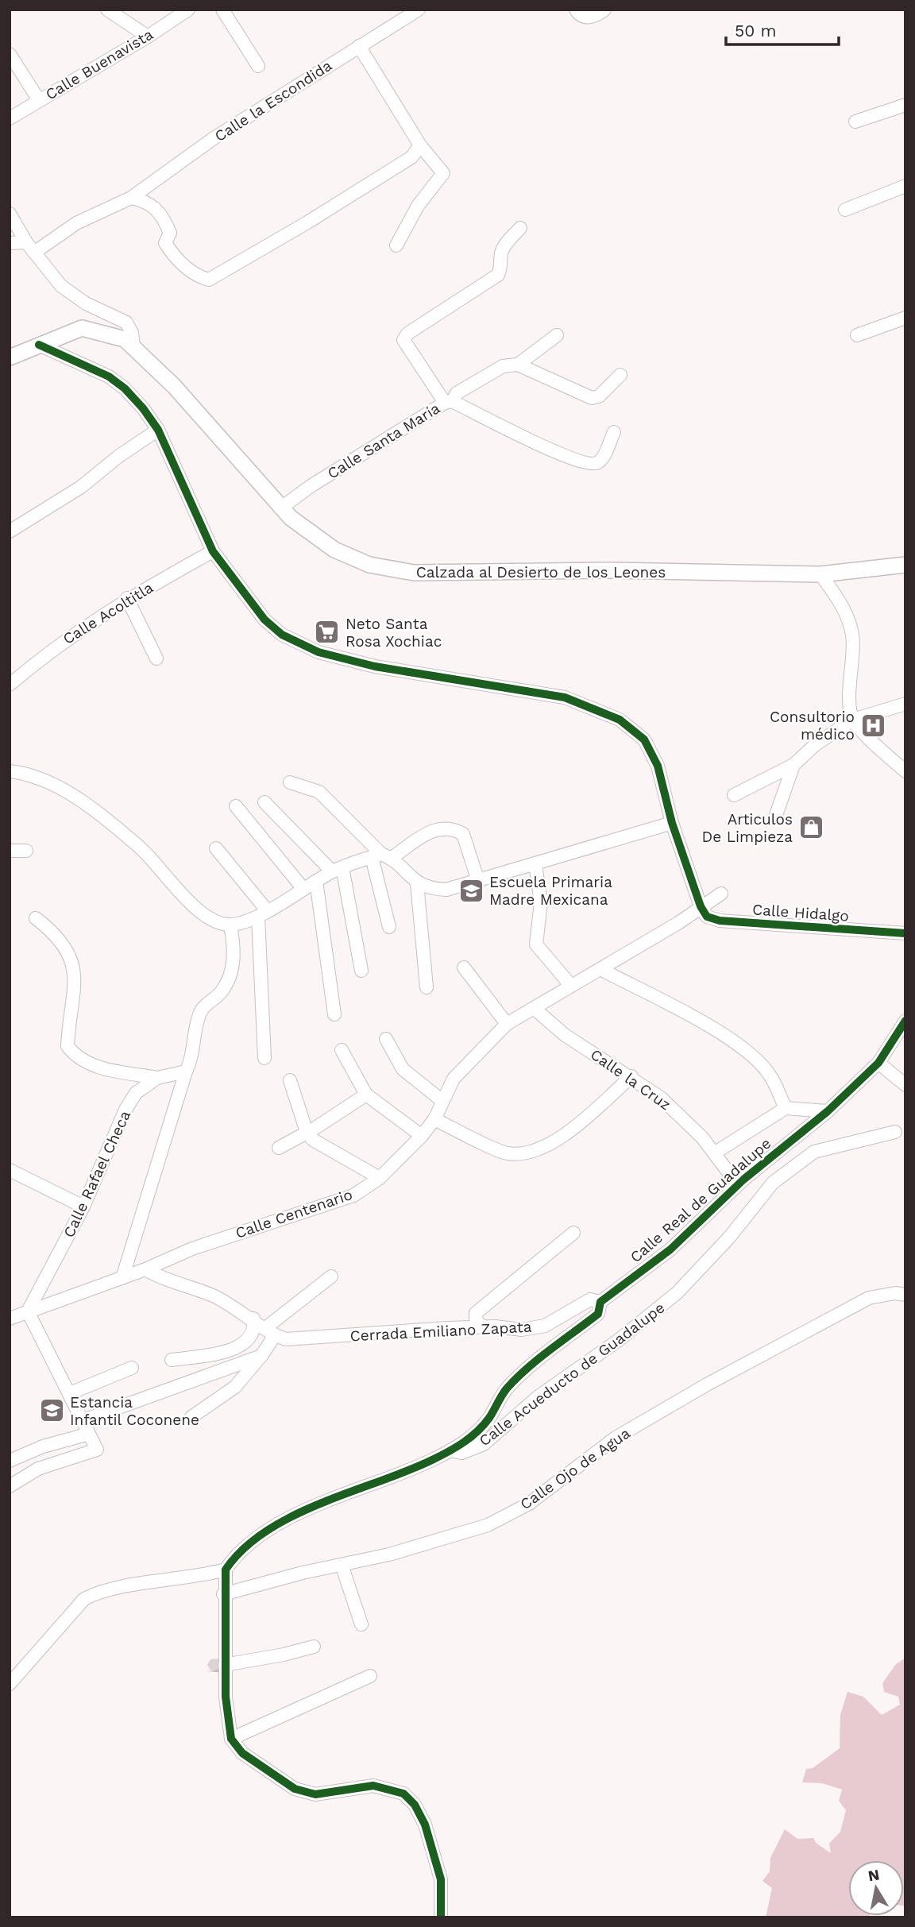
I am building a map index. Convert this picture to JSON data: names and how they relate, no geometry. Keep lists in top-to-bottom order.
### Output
{
  "streets": {
    "street": [
      "Calle Buenavista",
      "Calle la Escondida",
      "Calle Santa María",
      "Calzada al Desierto de los Leones",
      "Calle Acoltitla",
      "Calle Hidalgo",
      "Calle la Cruz",
      "Calle Rafael Checa",
      "Calle Real de Guadalupe",
      "Calle Centenario",
      "Cerrada Emiliano Zapata",
      "Calle Acueducto de Guadalupe",
      "Calle Ojo de Agua"
    ]
  },
  "crossings": [
    ["Calle Santa María", "Calzada al Desierto de los Leones"],
    ["Calle Hidalgo", "Calle Centenario"],
    ["Calle la Cruz", "Calle Real de Guadalupe"],
    ["Calle la Cruz", "Calle Centenario"],
    ["Calle Rafael Checa", "Calle Centenario"],
    ["Calle Real de Guadalupe", "Cerrada Emiliano Zapata"],
    ["Calle Real de Guadalupe", "Calle Acueducto de Guadalupe"],
    ["Calle Centenario", "Cerrada Emiliano Zapata"]
  ],
  "places": {
    "supermarket": ["Neto Santa Rosa Xochiac"],
    "hospital": ["Consultorio médico"],
    "shop": ["Articulos De Limpieza"],
    "school or university": ["Escuela Primaria Madre Mexicana", "Estancia Infantil Coconene"]
  },
  "scale_bar": "50 m",
  "north": "top"
}
